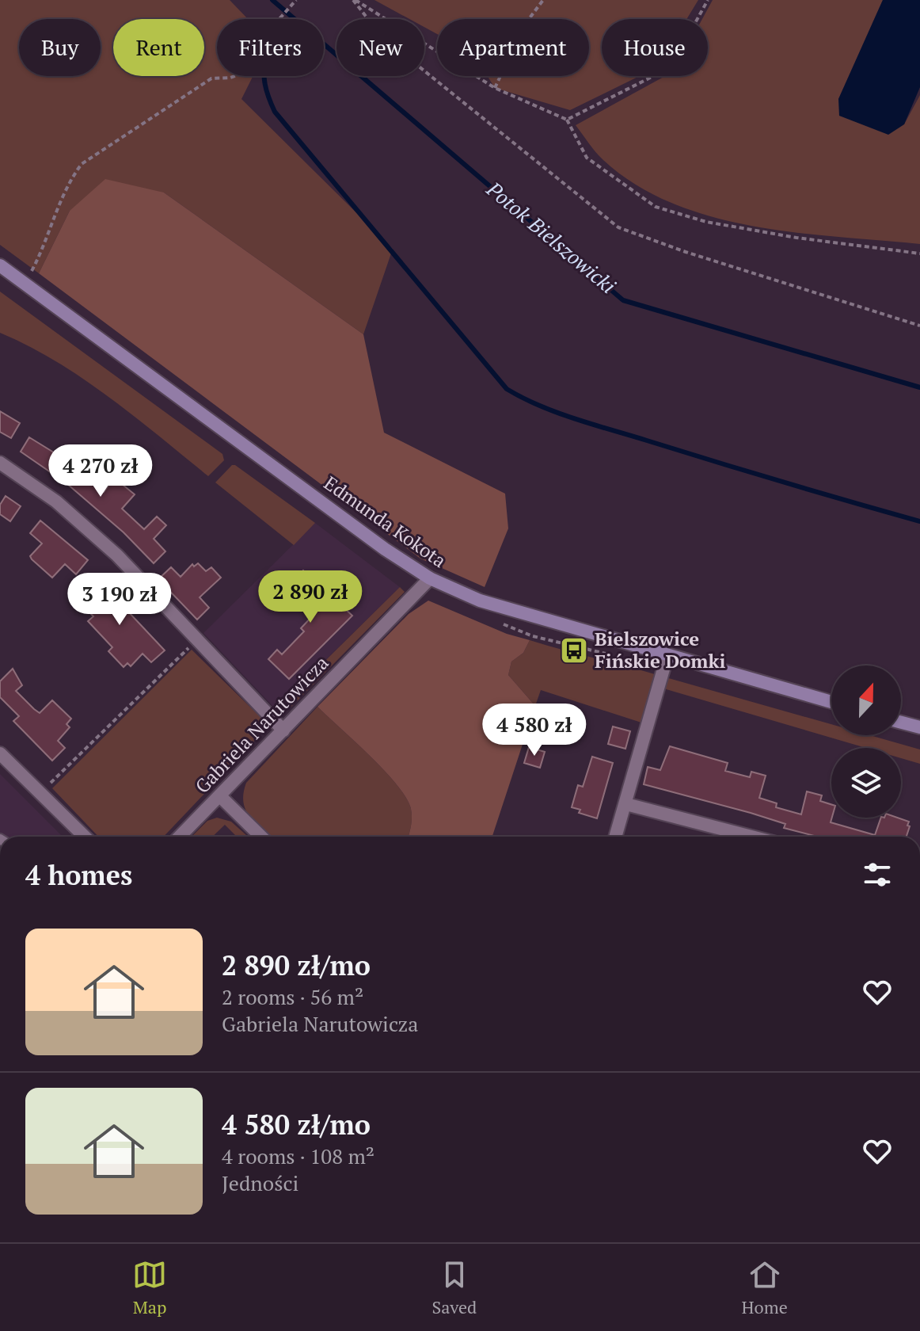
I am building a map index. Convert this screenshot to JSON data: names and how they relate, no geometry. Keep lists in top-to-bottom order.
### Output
{
  "streets": {
    "street": ["Edmunda Kokota", "Gabriela Narutowicza"]
  },
  "crossings": [
    ["Edmunda Kokota", "Gabriela Narutowicza"]
  ],
  "water": ["Potok Bielszowicki"],
  "places": {
    "bus stop": ["Bielszowice Fińskie Domki"]
  },
  "north": "top",
  "page": {
    "chip": [
      "Buy",
      "Rent",
      "Filters",
      "New",
      "Apartment",
      "House"
    ],
    "price": [
      "4 270 zł",
      "2 890 zł",
      "3 190 zł",
      "4 580 zł"
    ],
    "heading": "4 homes",
    "list": [
      {
        "name": "2 890 zł/mo",
        "note": "2 rooms · 56 m² · Gabriela Narutowicza"
      },
      {
        "name": "4 580 zł/mo",
        "note": "4 rooms · 108 m² · Jedności"
      }
    ],
    "tabs": ["Map", "Saved", "Home"]
  }
}
